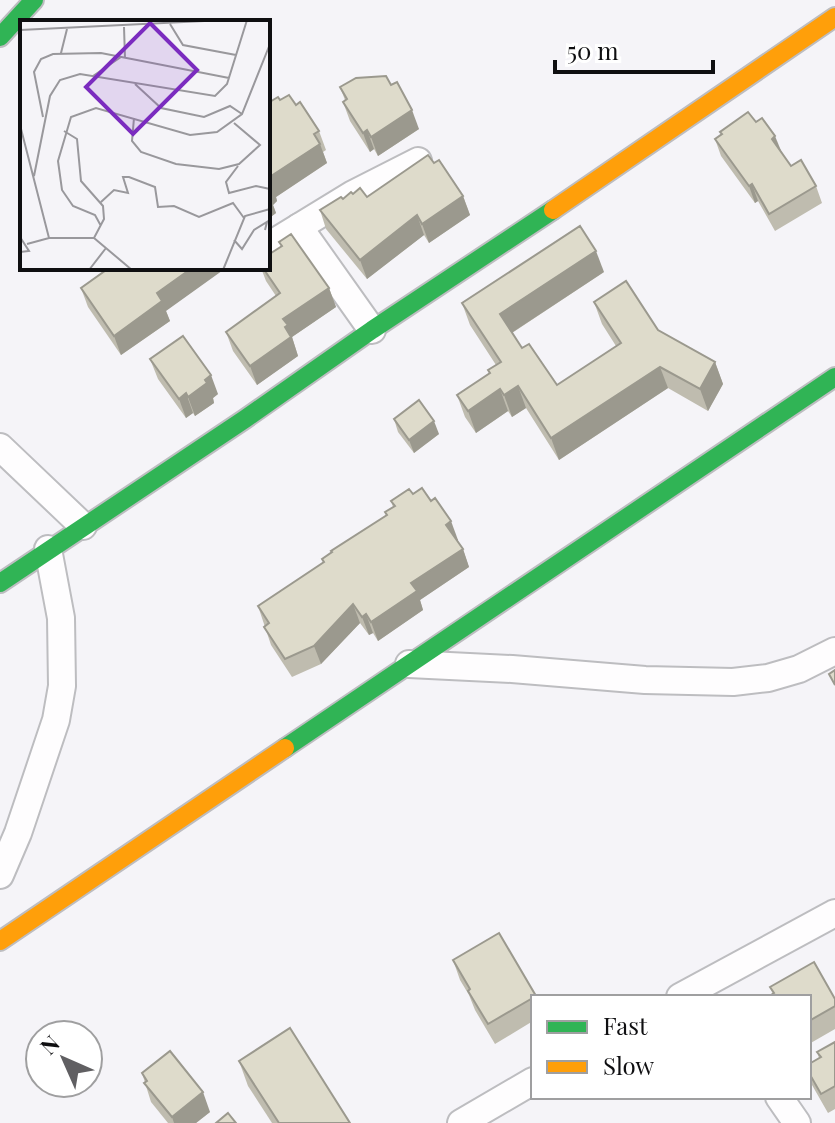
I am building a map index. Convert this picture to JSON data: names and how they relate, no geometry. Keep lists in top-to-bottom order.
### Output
{
  "legend": ["Fast", "Slow"],
  "scale_bar": "50 m",
  "north": "top left"
}
